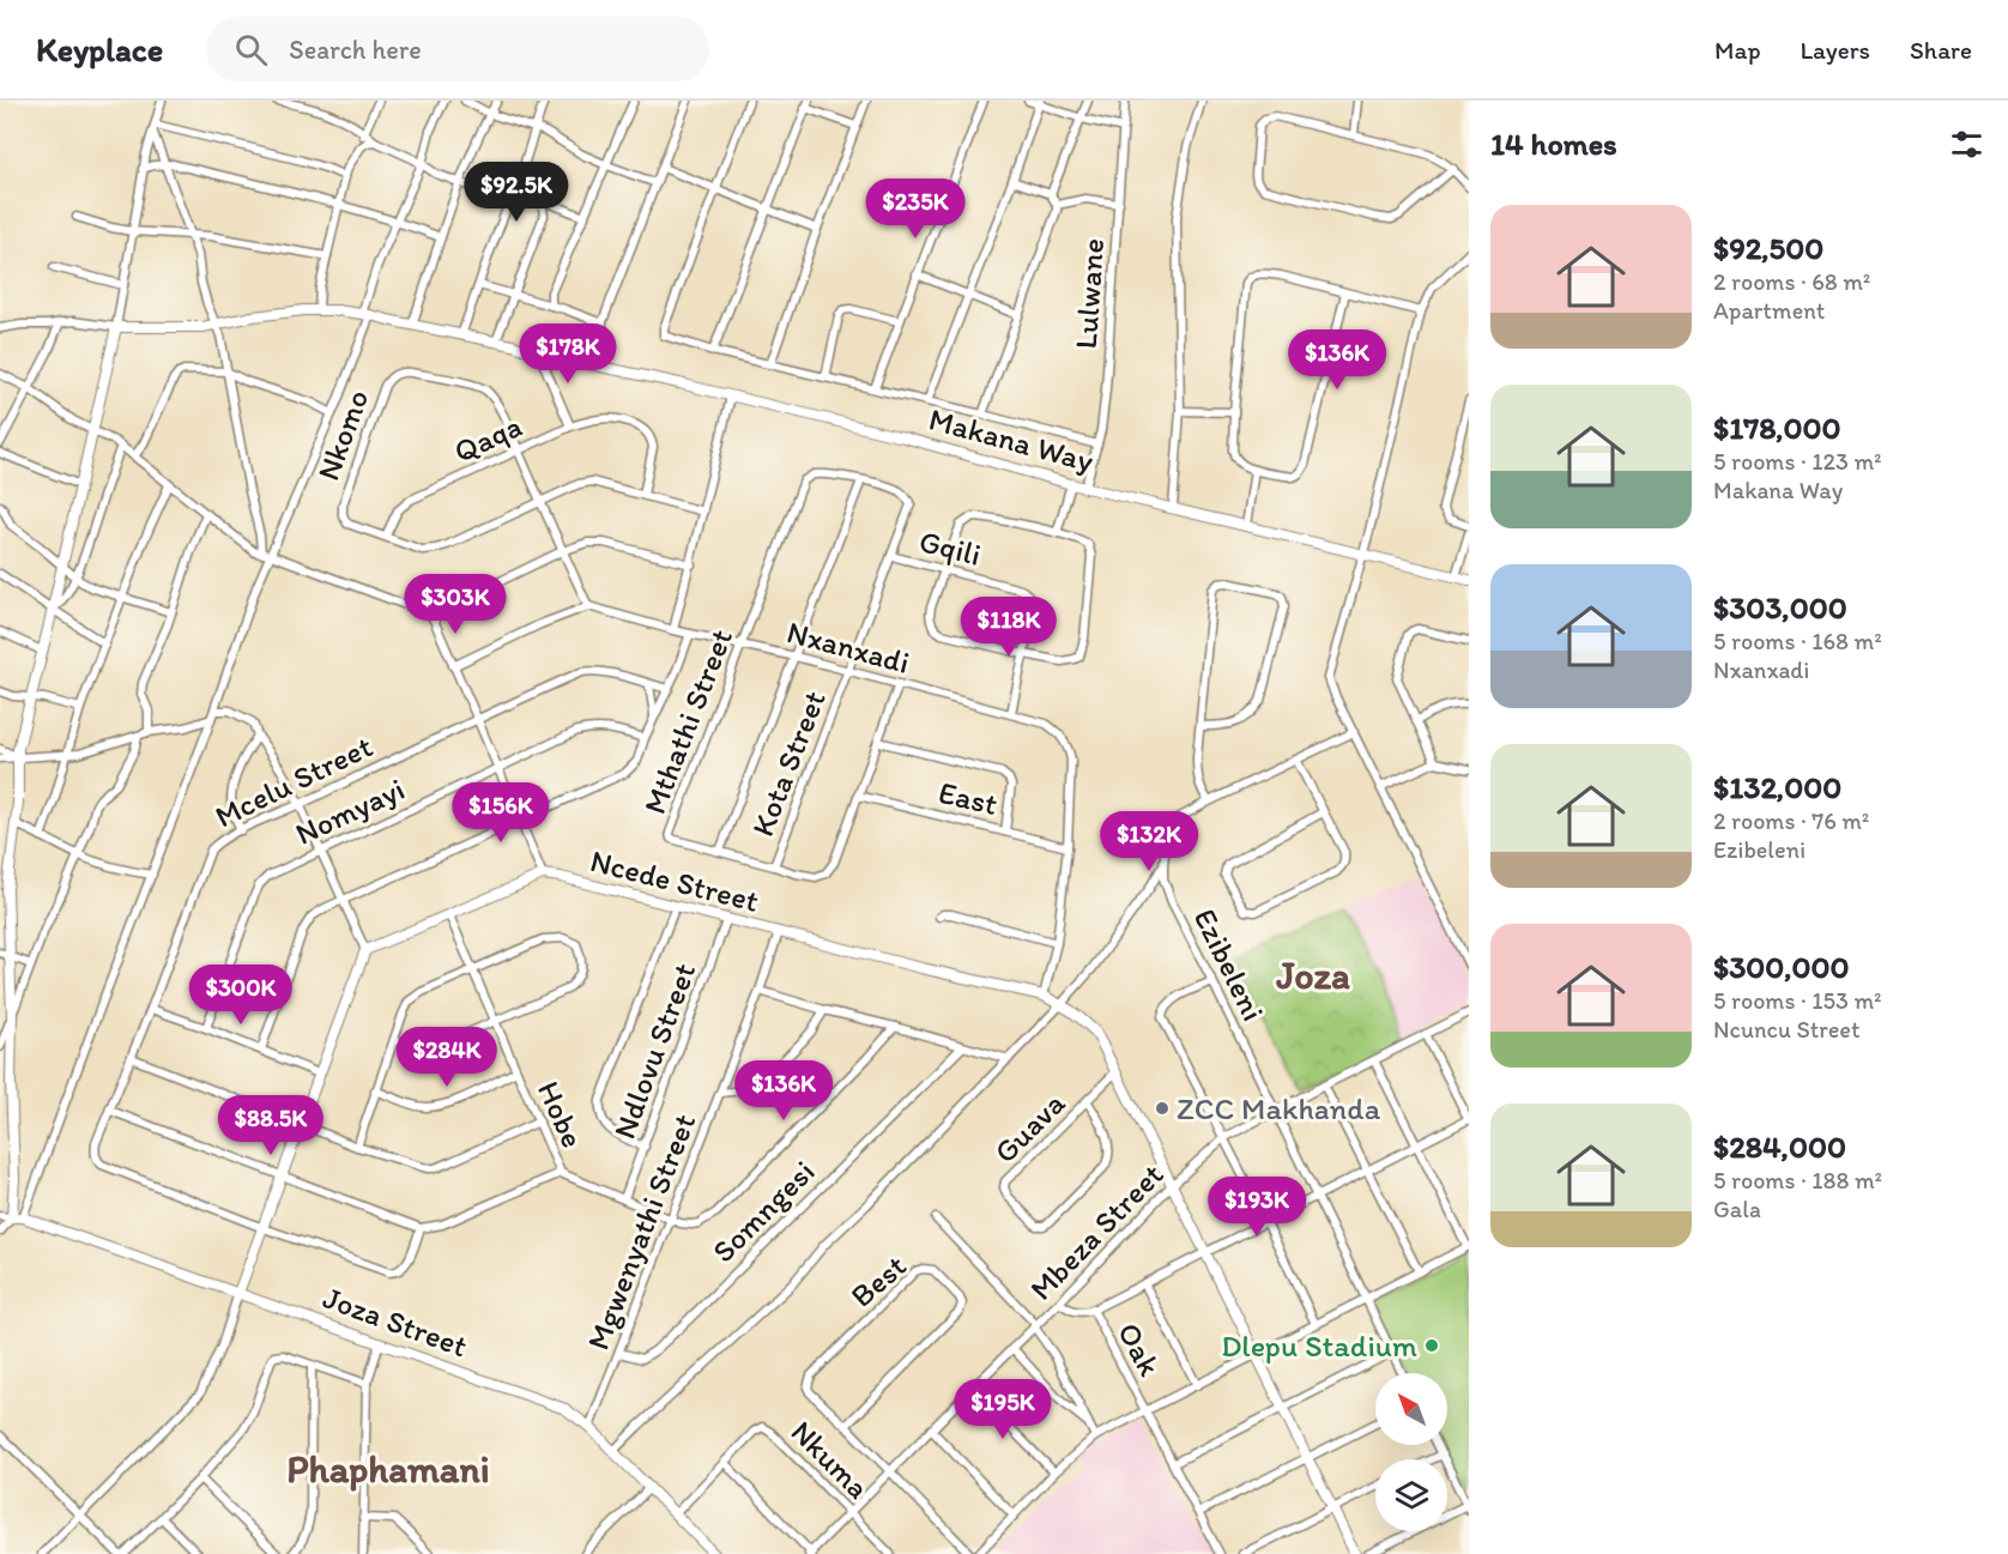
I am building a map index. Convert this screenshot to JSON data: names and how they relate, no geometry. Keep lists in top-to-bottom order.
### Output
{
  "streets": {
    "street": [
      "Lulwane",
      "Nkomo",
      "Qaqa",
      "Makana Way",
      "Gqili",
      "Nxanxadi",
      "Mthathi Street",
      "Kota Street",
      "Mcelu Street",
      "East",
      "Nomyayi",
      "Ncede Street",
      "Ezibeleni",
      "Ndlovu Street",
      "Hobe",
      "Guava",
      "Somngesi",
      "Mgwenyathi Street",
      "Mbeza Street",
      "Best",
      "Joza Street",
      "Oak",
      "Nkuma"
    ]
  },
  "crossings": [
    ["Lulwane", "Makana Way"],
    ["Nkomo", "Qaqa"],
    ["Nkomo", "Nxanxadi"],
    ["Gqili", "Kota Street"],
    ["Nxanxadi", "Mthathi Street"],
    ["Nxanxadi", "Kota Street"],
    ["Nxanxadi", "East"],
    ["Nxanxadi", "Ncede Street"],
    ["Mthathi Street", "Kota Street"],
    ["Mthathi Street", "East"],
    ["Ncede Street", "Ndlovu Street"],
    ["Ncede Street", "Hobe"],
    ["Ncede Street", "Guava"],
    ["Ncede Street", "Mgwenyathi Street"],
    ["Ncede Street", "Mbeza Street"],
    ["Ezibeleni", "Mbeza Street"],
    ["Somngesi", "Mgwenyathi Street"],
    ["Mgwenyathi Street", "Joza Street"],
    ["Mbeza Street", "Best"],
    ["Mbeza Street", "Nkuma"],
    ["Joza Street", "Nkuma"]
  ],
  "districts": ["Joza", "Phaphamani"],
  "places": ["ZCC Makhanda", "Dlepu Stadium"],
  "north": "top left",
  "page": {
    "header": "Keyplace",
    "search": "Search here",
    "nav": ["Map", "Layers", "Share"],
    "heading": "14 homes",
    "price": [
      "$92.5K",
      "$235K",
      "$178K",
      "$136K",
      "$303K",
      "$118K",
      "$156K",
      "$132K",
      "$300K",
      "$284K",
      "$136K",
      "$88.5K",
      "$193K",
      "$195K"
    ],
    "list": [
      {
        "name": "$92,500",
        "note": "2 rooms · 68 m² · Apartment"
      },
      {
        "name": "$178,000",
        "note": "5 rooms · 123 m² · Makana Way"
      },
      {
        "name": "$303,000",
        "note": "5 rooms · 168 m² · Nxanxadi"
      },
      {
        "name": "$132,000",
        "note": "2 rooms · 76 m² · Ezibeleni"
      },
      {
        "name": "$300,000",
        "note": "5 rooms · 153 m² · Ncuncu Street"
      },
      {
        "name": "$284,000",
        "note": "5 rooms · 188 m² · Gala"
      }
    ]
  }
}
